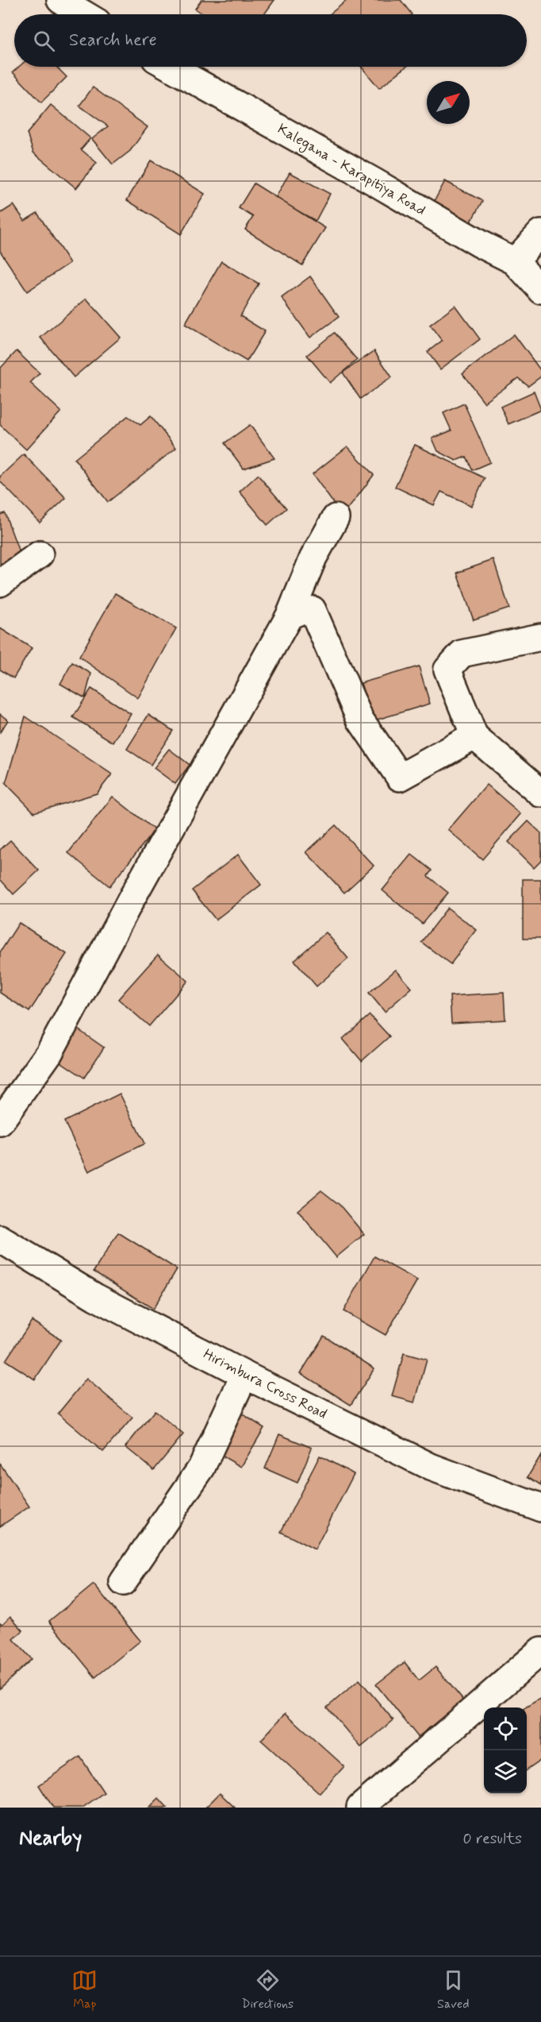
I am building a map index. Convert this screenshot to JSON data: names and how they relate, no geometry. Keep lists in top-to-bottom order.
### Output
{
  "streets": {
    "street": ["Kalegana - Karapitiya Road", "Hirimbura Cross Road"]
  },
  "north": "top right",
  "page": {
    "search": "Search here",
    "heading": ["Nearby", "0 results"],
    "nav": ["Map", "Directions", "Saved"]
  }
}
